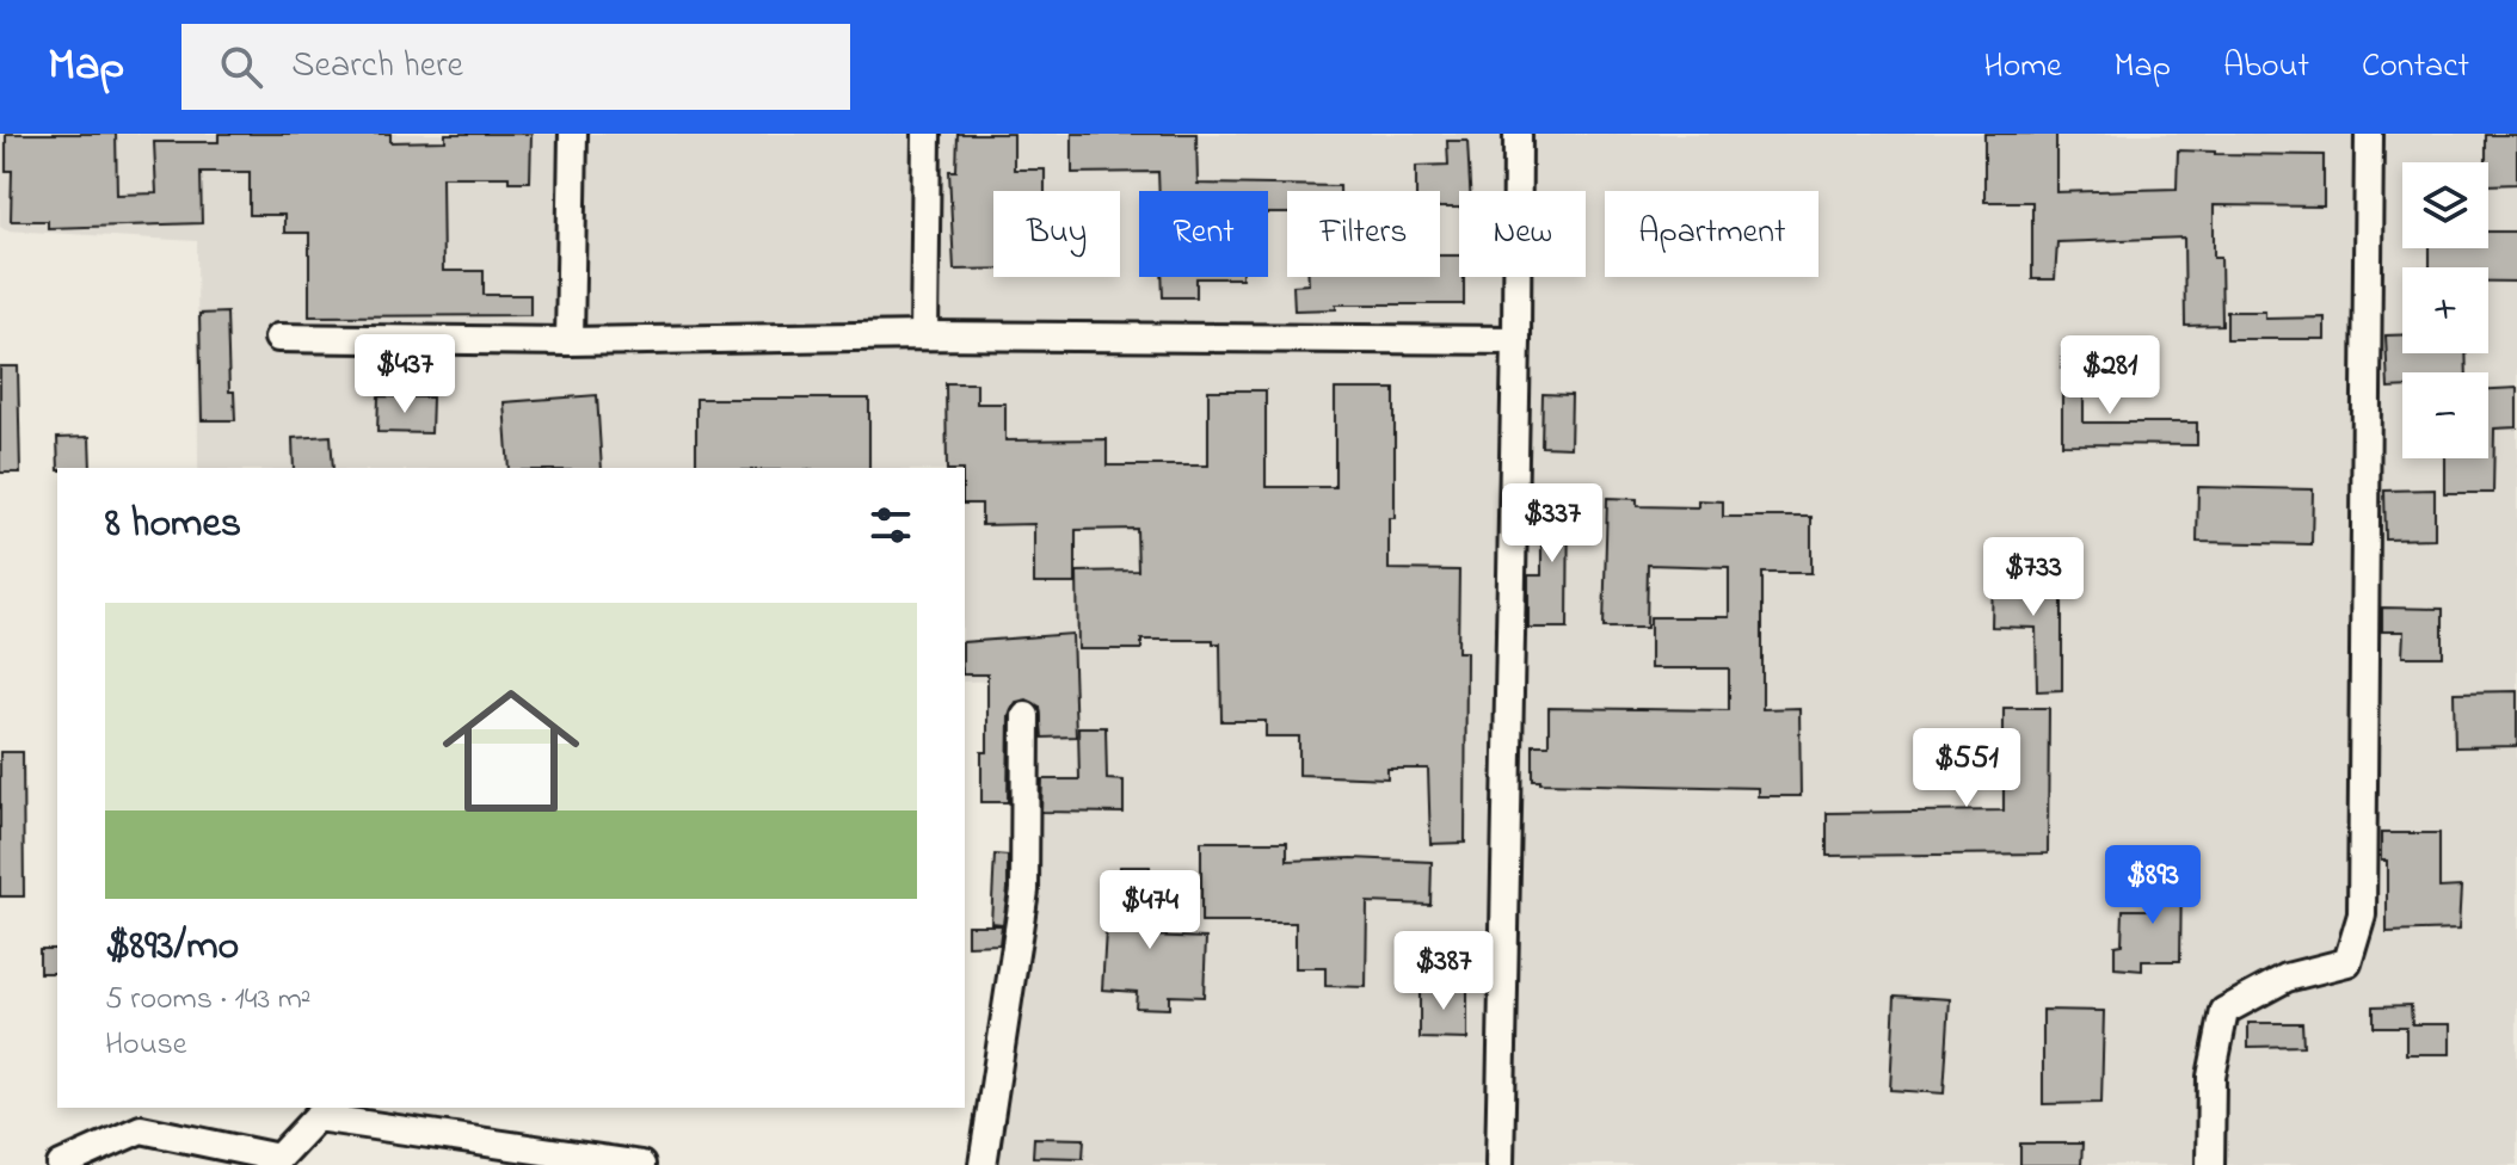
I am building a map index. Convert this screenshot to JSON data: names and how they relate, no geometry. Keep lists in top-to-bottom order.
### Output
{
  "page": {
    "header": "Map",
    "search": "Search here",
    "nav": [
      "Home",
      "Map",
      "About",
      "Contact"
    ],
    "map_buttons": ["+", "−"],
    "chip": [
      "Buy",
      "Rent",
      "Filters",
      "New",
      "Apartment"
    ],
    "price": [
      "$437",
      "$281",
      "$337",
      "$733",
      "$551",
      "$893",
      "$474",
      "$387"
    ],
    "heading": "8 homes",
    "list": [
      {
        "name": "$893/mo",
        "note": "5 rooms · 143 m² · House"
      }
    ]
  }
}
